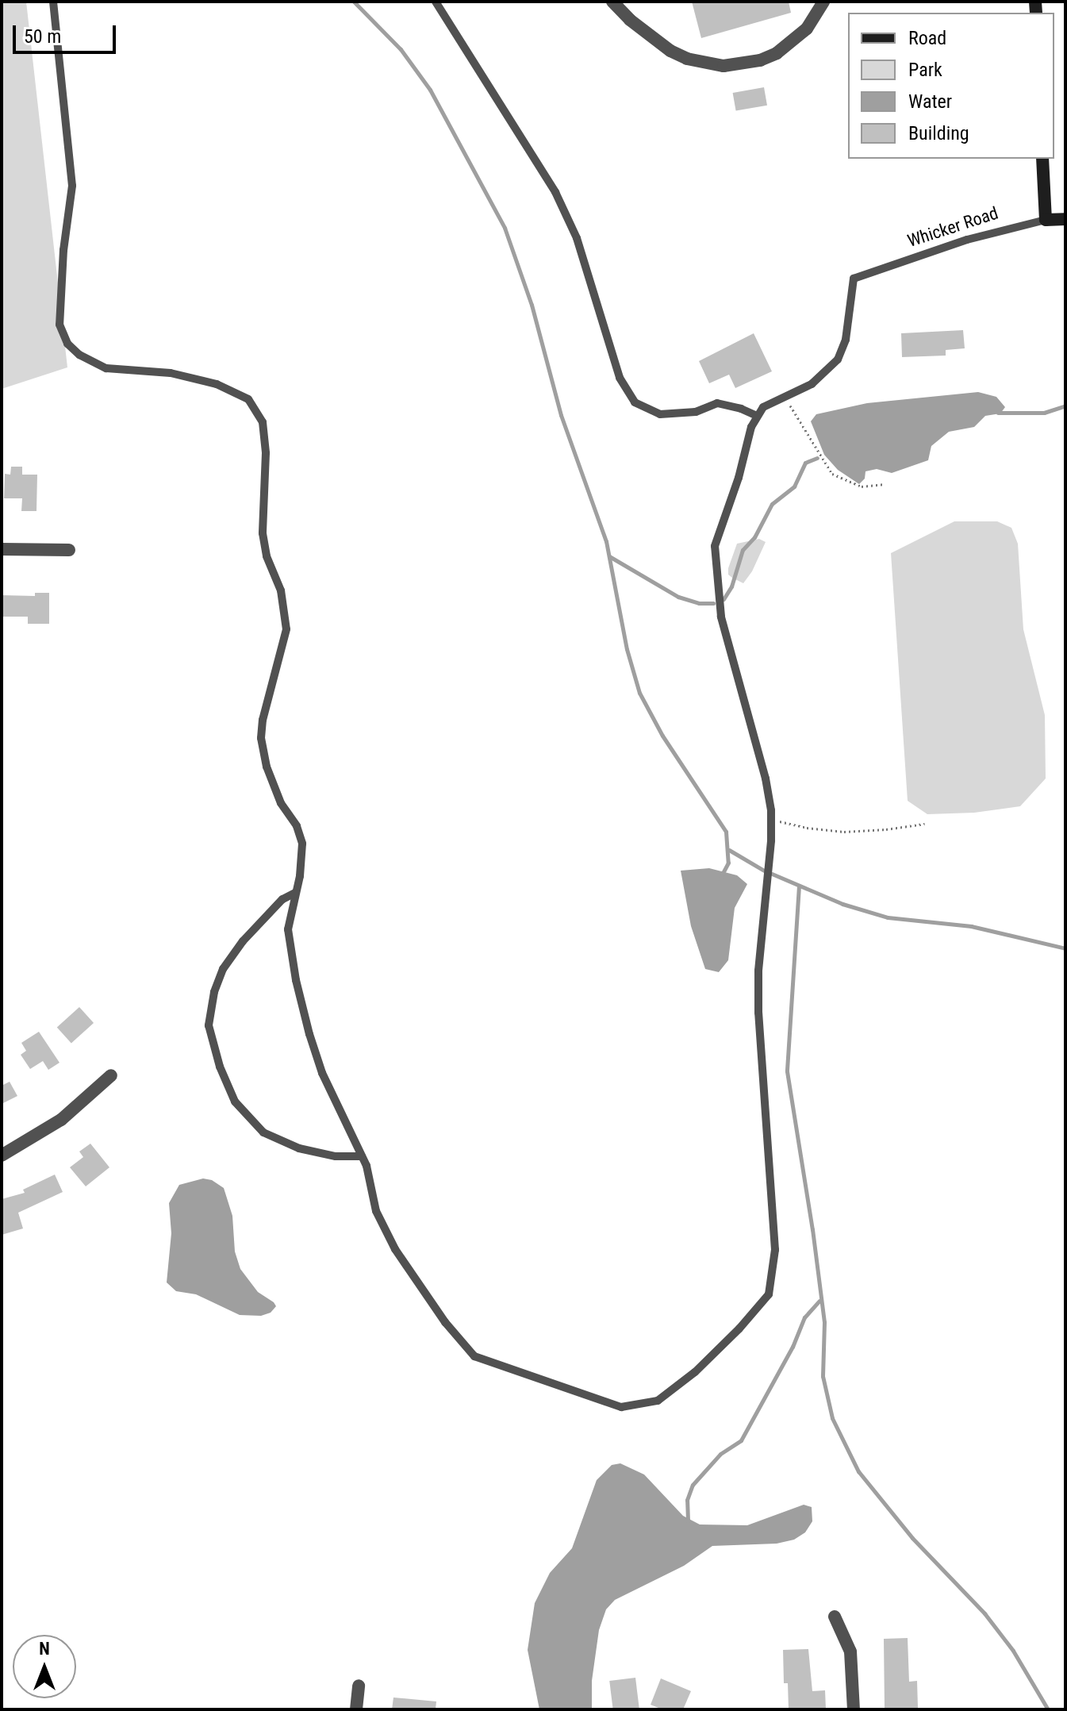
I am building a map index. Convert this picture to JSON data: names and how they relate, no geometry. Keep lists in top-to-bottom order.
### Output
{
  "streets": {
    "street": ["Whicker Road"]
  },
  "legend": [
    "Road",
    "Park",
    "Water",
    "Building"
  ],
  "scale_bar": "50 m",
  "north": "top"
}
